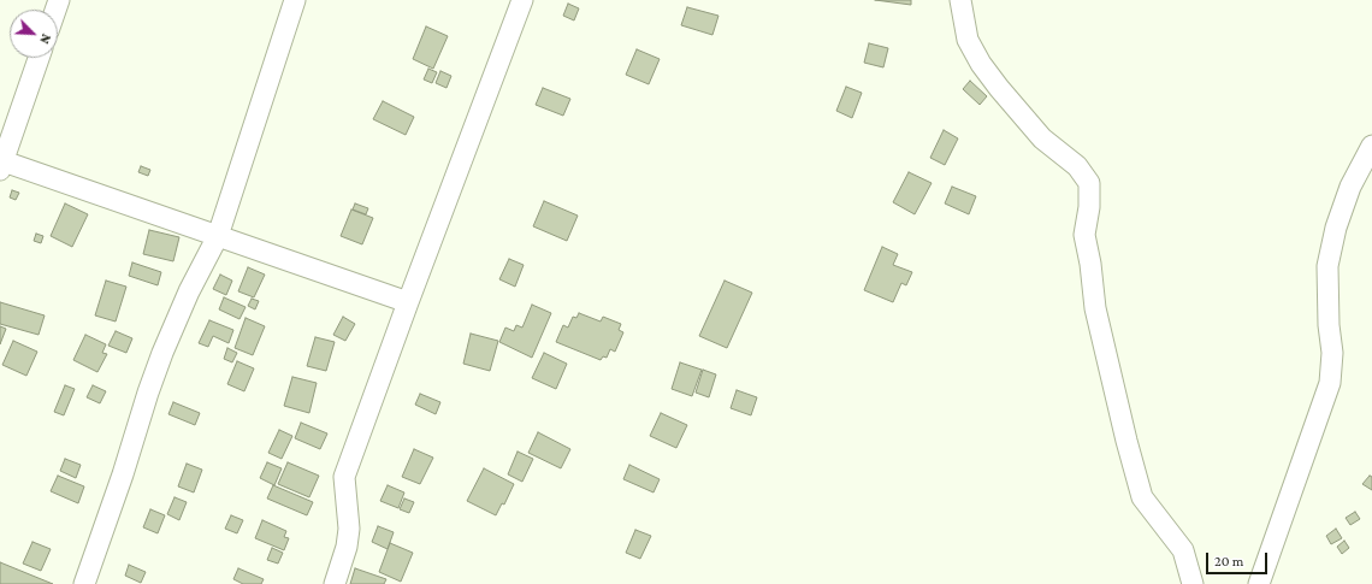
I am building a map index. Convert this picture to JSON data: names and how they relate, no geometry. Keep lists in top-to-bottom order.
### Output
{
  "scale_bar": "20 m",
  "north": "bottom right"
}
